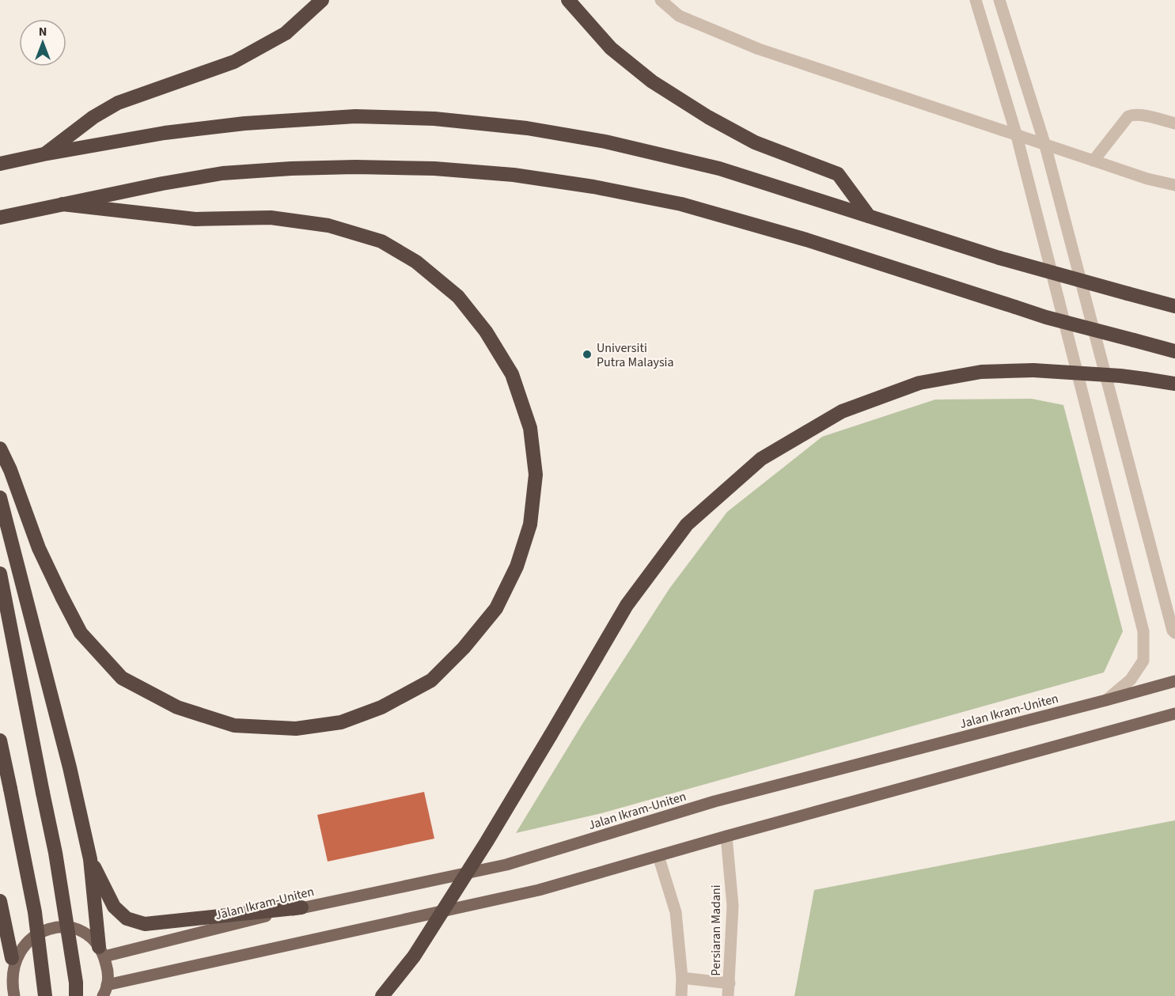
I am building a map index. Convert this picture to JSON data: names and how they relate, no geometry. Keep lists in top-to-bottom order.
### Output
{
  "streets": {
    "main road": ["Jalan Ikram-Uniten"],
    "street": ["Persiaran Madani"]
  },
  "places": ["Universiti Putra Malaysia"],
  "north": "top"
}
